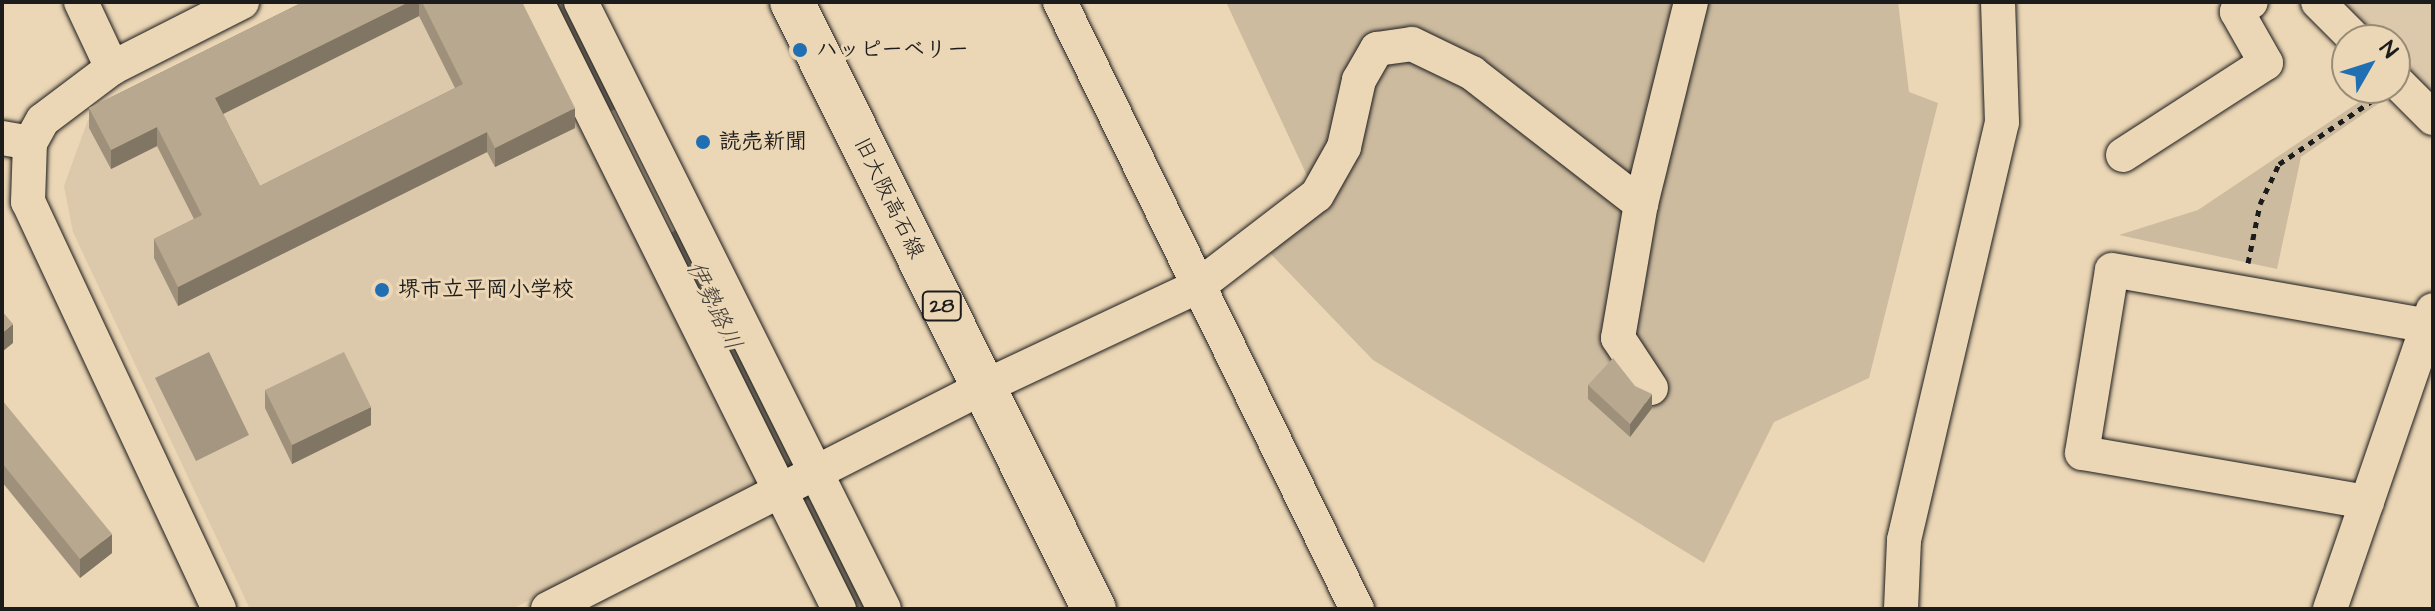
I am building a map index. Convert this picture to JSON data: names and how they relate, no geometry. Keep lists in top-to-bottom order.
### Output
{
  "streets": {
    "main road": ["旧大阪高石線", "28"]
  },
  "water": ["伊勢路川"],
  "places": ["ハッピーベリー", "読売新聞", "堺市立平岡小学校"],
  "north": "top right"
}
